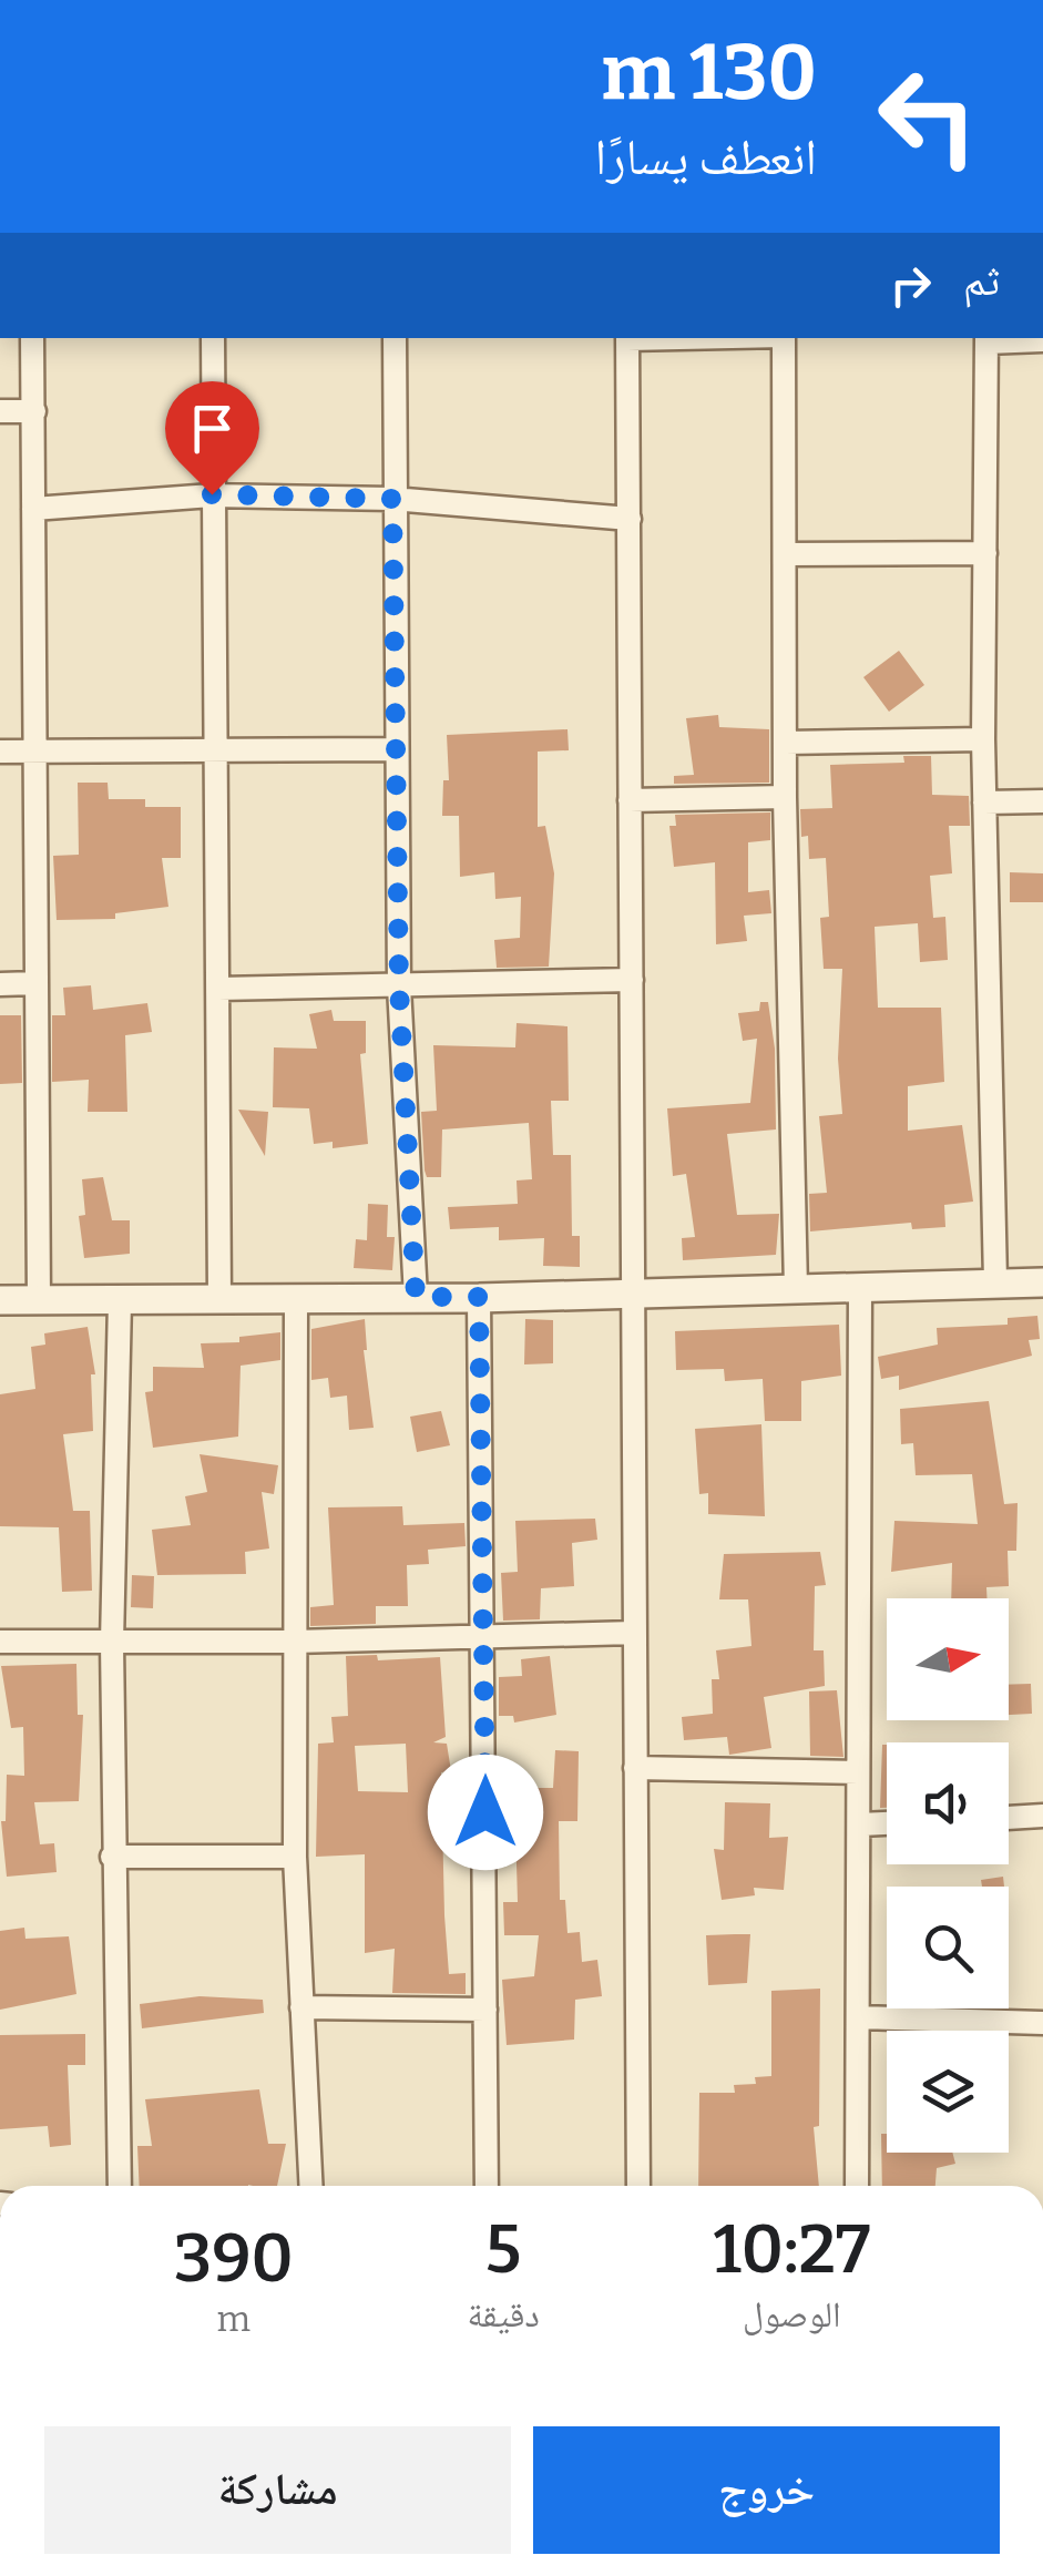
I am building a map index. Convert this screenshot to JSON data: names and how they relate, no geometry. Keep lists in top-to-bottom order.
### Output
{
  "north": "right",
  "page": {
    "turn": ["130 m", "انعطف يسارًا"],
    "then": "ثم",
    "eta": [
      "10:27",
      "الوصول",
      "5",
      "دقيقة",
      "390",
      "m"
    ],
    "buttons": ["خروج", "مشاركة"]
  }
}
